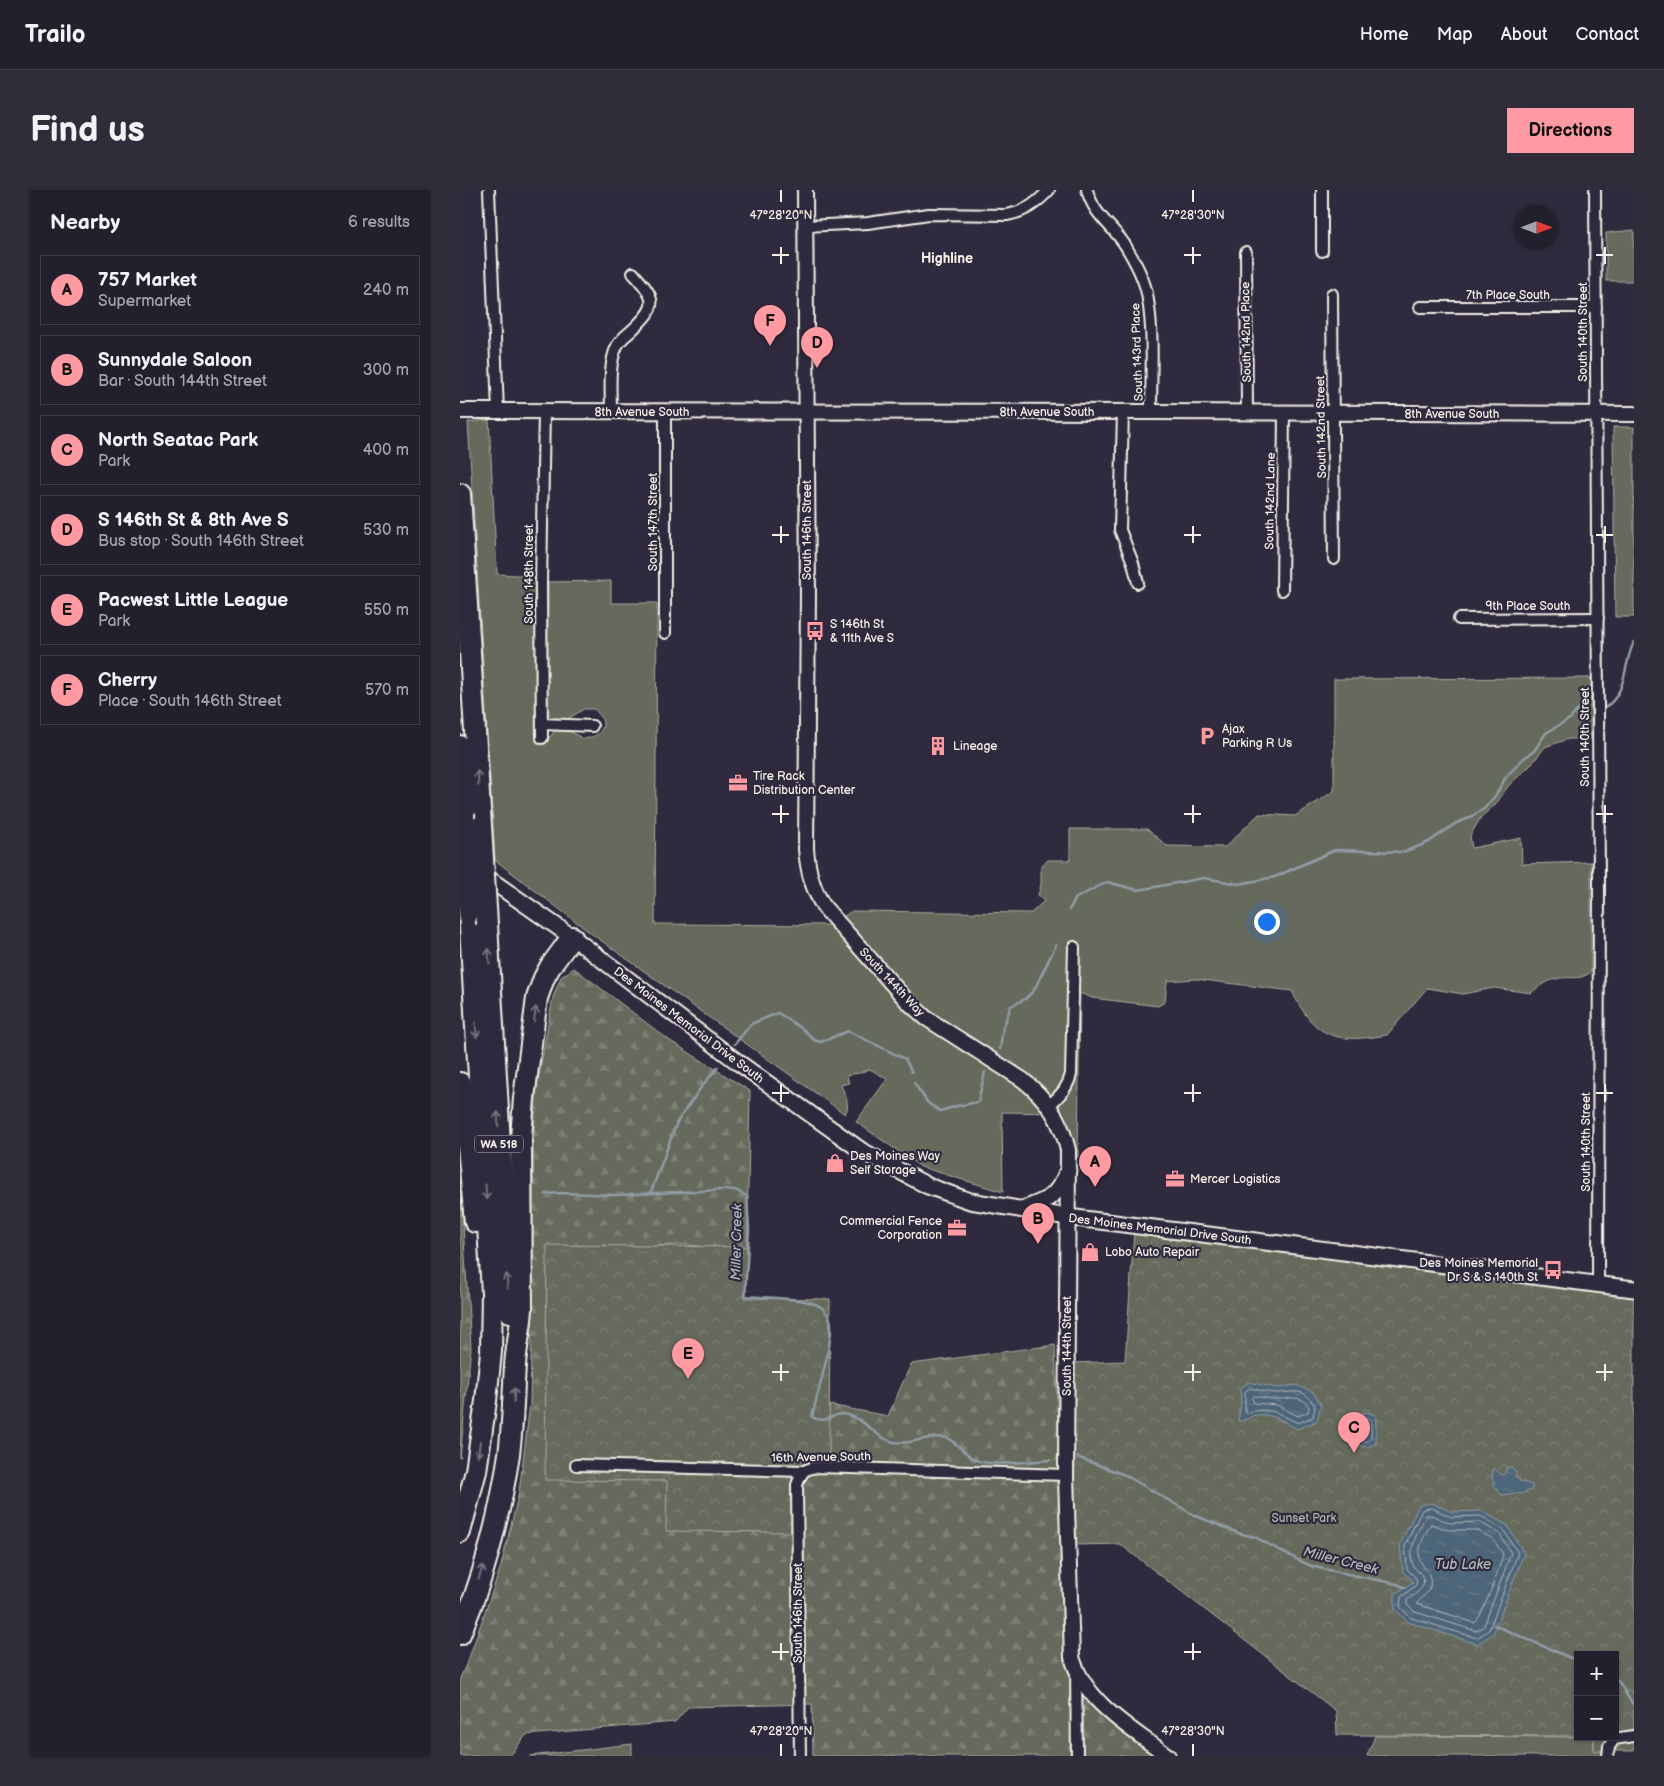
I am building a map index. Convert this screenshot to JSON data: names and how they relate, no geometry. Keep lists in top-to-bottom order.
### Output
{
  "streets": {
    "highway": ["WA 518"],
    "main road": ["Des Moines Memorial Drive South"],
    "street": [
      "7th Place South",
      "South 142nd Place",
      "South 140th Street",
      "South 143rd Place",
      "8th Avenue South",
      "South 142nd Street",
      "South 142nd Lane",
      "South 147th Street",
      "South 146th Street",
      "South 148th Street",
      "9th Place South",
      "South 144th Way",
      "South 144th Street",
      "16th Avenue South"
    ]
  },
  "crossings": [
    ["7th Place South", "South 140th Street"],
    ["South 142nd Place", "8th Avenue South"],
    ["South 140th Street", "8th Avenue South"],
    ["South 140th Street", "9th Place South"],
    ["South 140th Street", "Des Moines Memorial Drive South"],
    ["South 143rd Place", "8th Avenue South"],
    ["8th Avenue South", "South 142nd Street"],
    ["8th Avenue South", "South 142nd Lane"],
    ["8th Avenue South", "South 147th Street"],
    ["8th Avenue South", "South 146th Street"],
    ["8th Avenue South", "South 148th Street"],
    ["South 146th Street", "South 144th Way"],
    ["South 146th Street", "16th Avenue South"],
    ["South 144th Way", "South 144th Street"],
    ["Des Moines Memorial Drive South", "South 144th Street"],
    ["South 144th Street", "16th Avenue South"]
  ],
  "districts": ["Highline"],
  "water": ["Miller Creek", "Tub Lake"],
  "parks": ["Sunset Park"],
  "places": {
    "bus stop": ["S 146th St & 11th Ave S", "Des Moines Memorial Dr S & S 140th St"],
    "parking": ["Ajax Parking R Us"],
    "building": ["Lineage"],
    "office": ["Tire Rack Distribution Center", "Mercer Logistics", "Commercial Fence Corporation"],
    "shop": ["Des Moines Way Self Storage", "Lobo Auto Repair"]
  },
  "north": "right",
  "page": {
    "header": "Trailo",
    "nav": [
      "Home",
      "Map",
      "About",
      "Contact"
    ],
    "buttons": "Directions",
    "title": "Find us",
    "heading": ["Nearby", "6 results"],
    "list": [
      {
        "mark": "A",
        "name": "757 Market",
        "note": "Supermarket",
        "value": "240 m"
      },
      {
        "mark": "B",
        "name": "Sunnydale Saloon",
        "note": "Bar · South 144th Street",
        "value": "300 m"
      },
      {
        "mark": "C",
        "name": "North Seatac Park",
        "note": "Park",
        "value": "400 m"
      },
      {
        "mark": "D",
        "name": "S 146th St & 8th Ave S",
        "note": "Bus stop · South 146th Street",
        "value": "530 m"
      },
      {
        "mark": "E",
        "name": "Pacwest Little League",
        "note": "Park",
        "value": "550 m"
      },
      {
        "mark": "F",
        "name": "Cherry",
        "note": "Place · South 146th Street",
        "value": "570 m"
      }
    ],
    "pins": [
      "F",
      "D",
      "A",
      "B",
      "E",
      "C"
    ],
    "map_buttons": ["+", "−"]
  },
  "coordinates": ["47°28'20\"N", "47°28'30\"N"]
}
